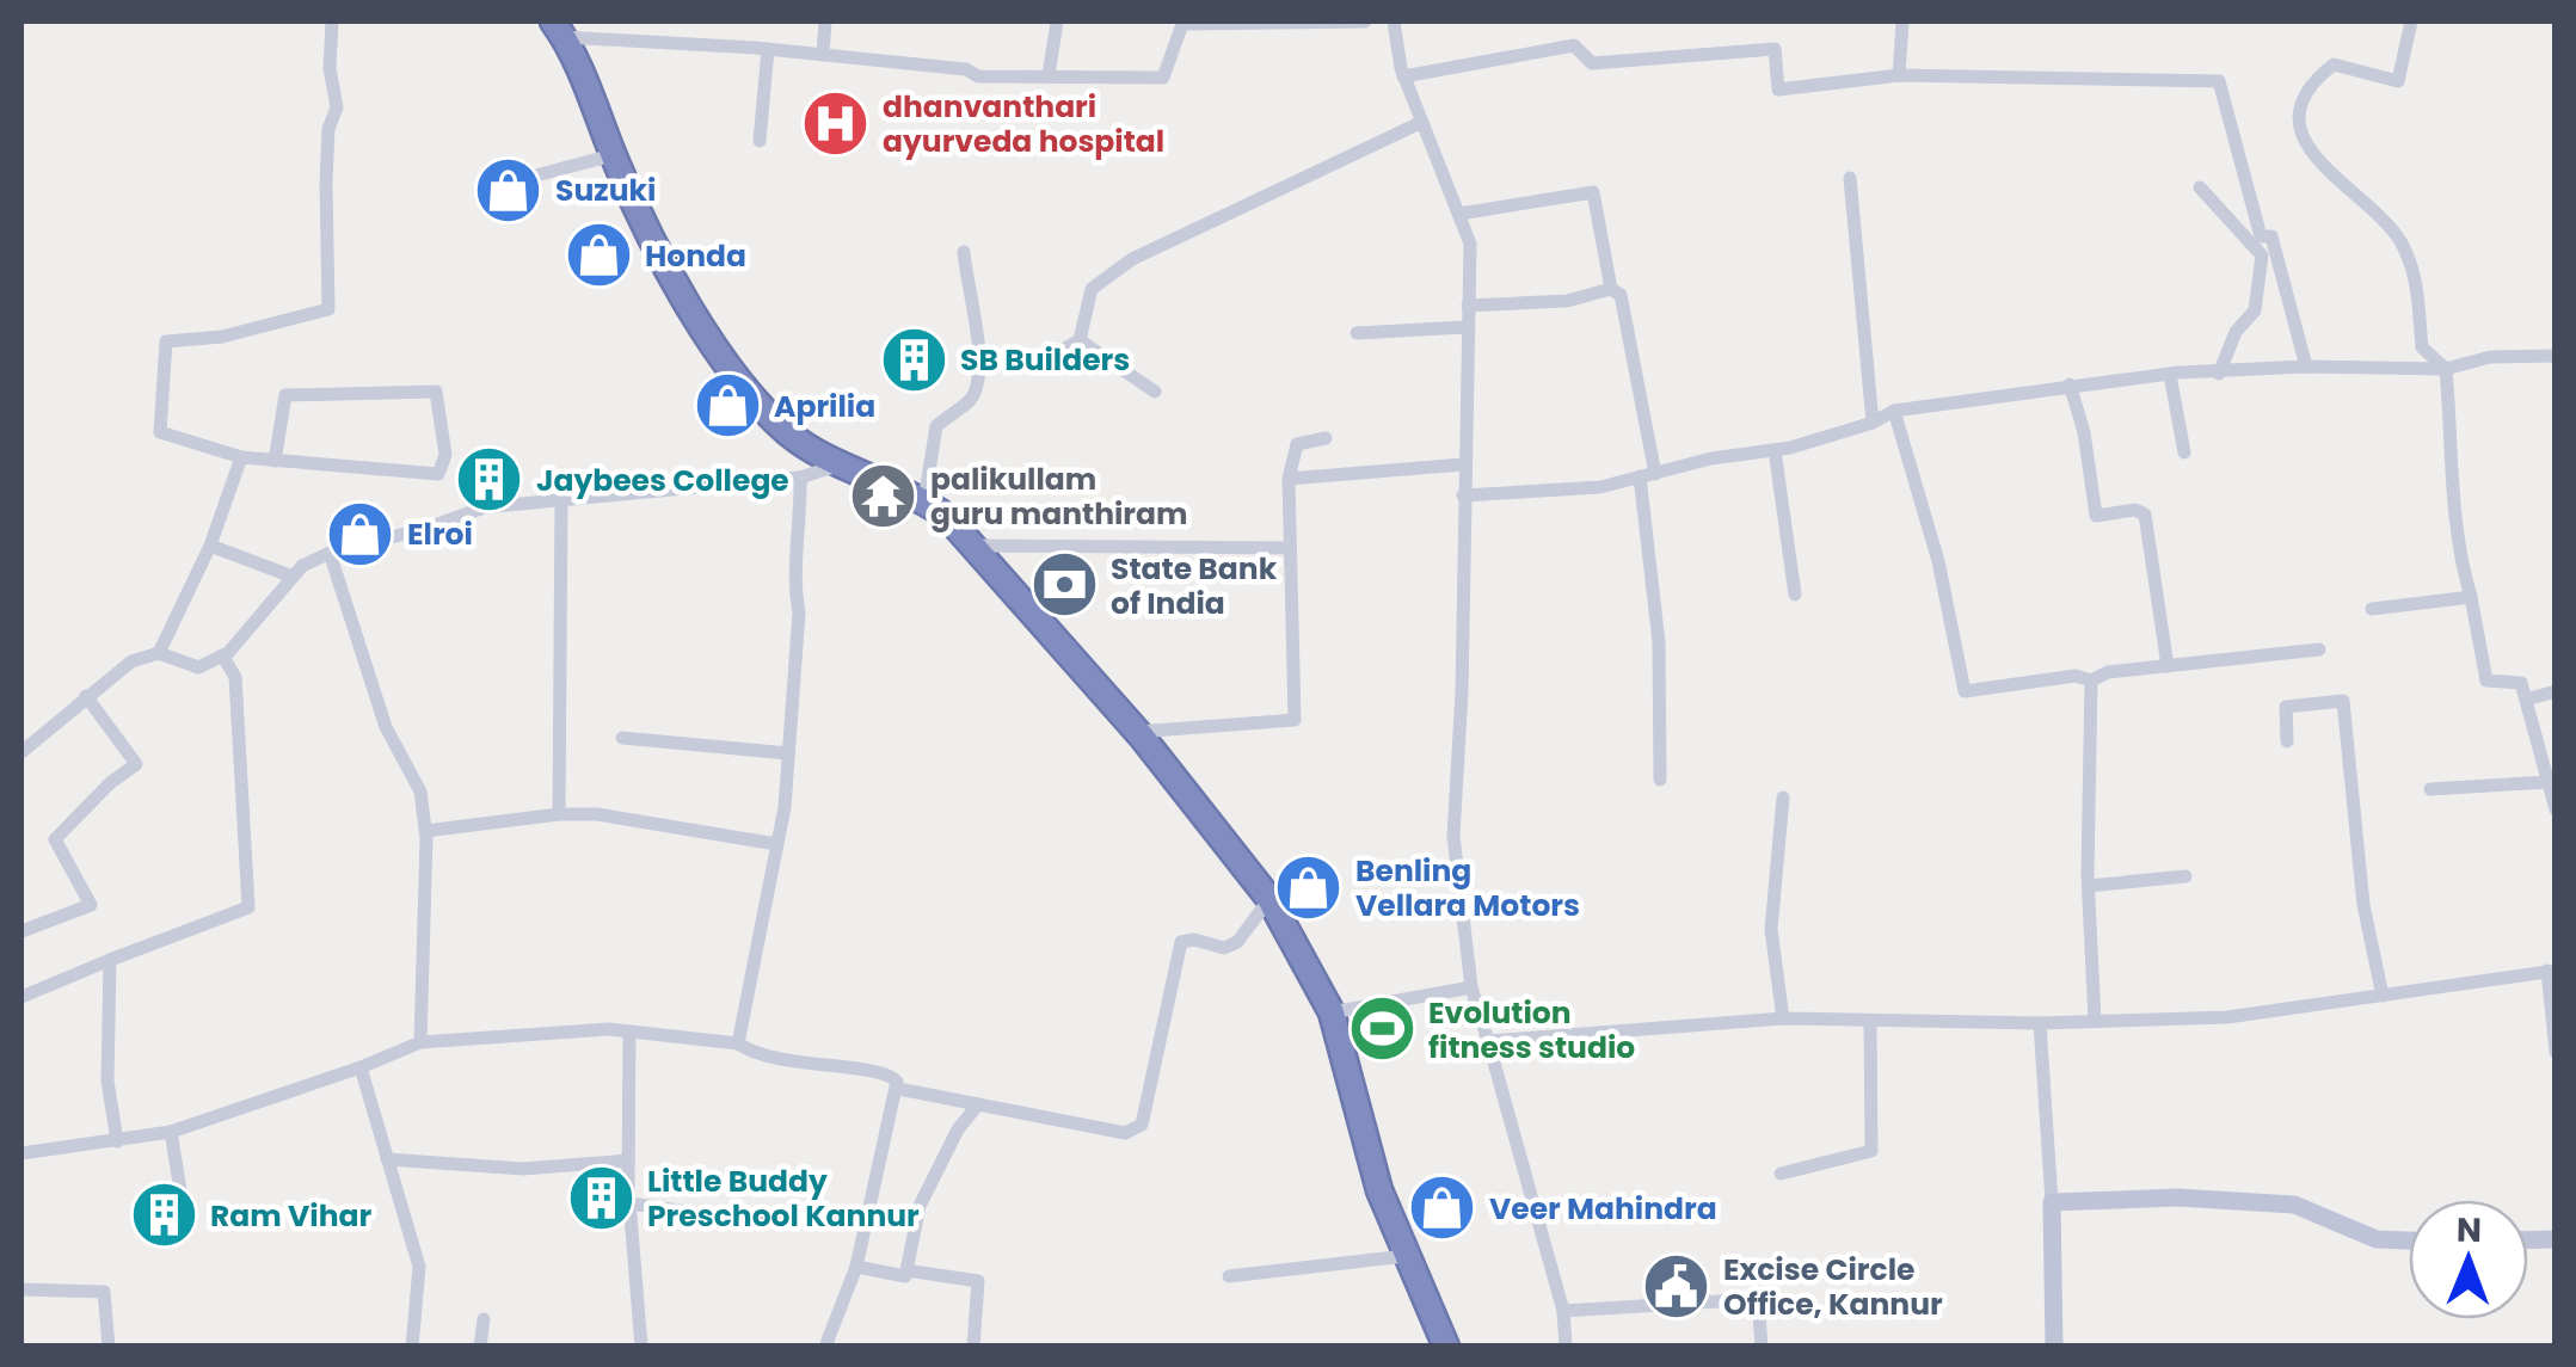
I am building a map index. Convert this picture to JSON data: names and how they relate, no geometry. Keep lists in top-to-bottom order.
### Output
{
  "places": {
    "hospital": ["dhanvanthari ayurveda hospital"],
    "shop": [
      "Suzuki",
      "Honda",
      "Aprilia",
      "Elroi",
      "Benling Vellara Motors",
      "Veer Mahindra"
    ],
    "building": [
      "SB Builders",
      "Jaybees College",
      "Little Buddy Preschool Kannur",
      "Ram Vihar"
    ],
    "temple": ["palikullam guru manthiram"],
    "bank": ["State Bank of India"],
    "sports": ["Evolution fitness studio"],
    "public building": ["Excise Circle Office, Kannur"]
  },
  "north": "top"
}
